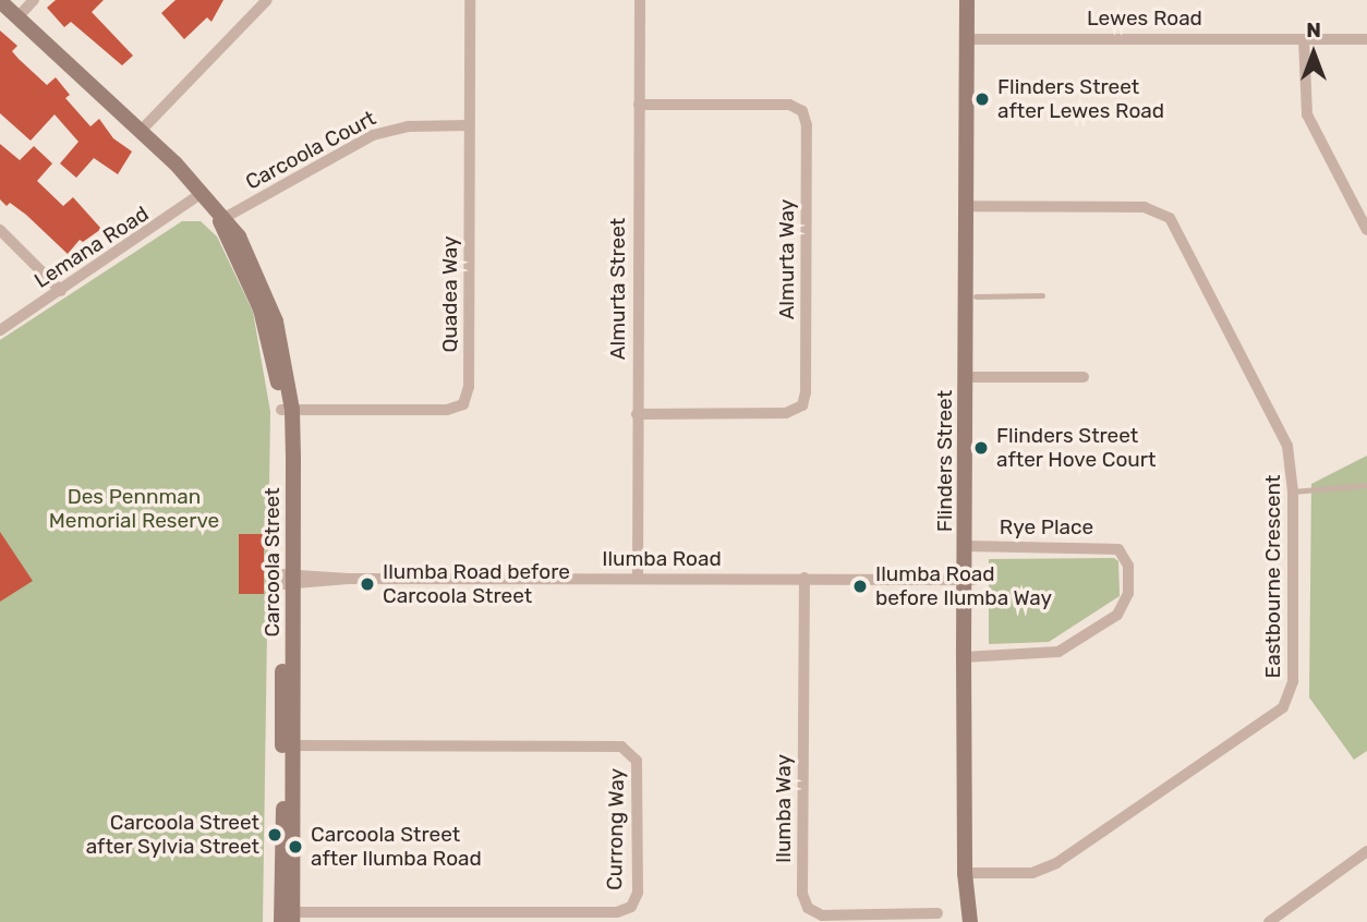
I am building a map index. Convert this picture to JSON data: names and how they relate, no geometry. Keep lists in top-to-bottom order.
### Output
{
  "streets": {
    "main road": ["Flinders Street", "Carcoola Street"],
    "street": [
      "Lewes Road",
      "Carcoola Court",
      "Lemana Road",
      "Almurta Way",
      "Almurta Street",
      "Quadea Way",
      "Rye Place",
      "Ilumba Road",
      "Eastbourne Crescent",
      "Ilumba Way",
      "Currong Way"
    ]
  },
  "crossings": [
    ["Lewes Road", "Flinders Street"],
    ["Carcoola Court", "Quadea Way"],
    ["Carcoola Court", "Carcoola Street"],
    ["Lemana Road", "Carcoola Street"],
    ["Almurta Way", "Almurta Street"],
    ["Almurta Street", "Ilumba Road"],
    ["Quadea Way", "Carcoola Street"],
    ["Flinders Street", "Rye Place"],
    ["Flinders Street", "Ilumba Road"],
    ["Flinders Street", "Eastbourne Crescent"],
    ["Ilumba Road", "Carcoola Street"],
    ["Ilumba Road", "Ilumba Way"],
    ["Carcoola Street", "Currong Way"]
  ],
  "parks": ["Des Pennman Memorial Reserve"],
  "places": [
    "Flinders Street after Lewes Road",
    "Flinders Street after Hove Court",
    "Ilumba Road before Carcoola Street",
    "Ilumba Road before Ilumba Way",
    "Carcoola Street after Sylvia Street",
    "Carcoola Street after Ilumba Road"
  ],
  "north": "top"
}
